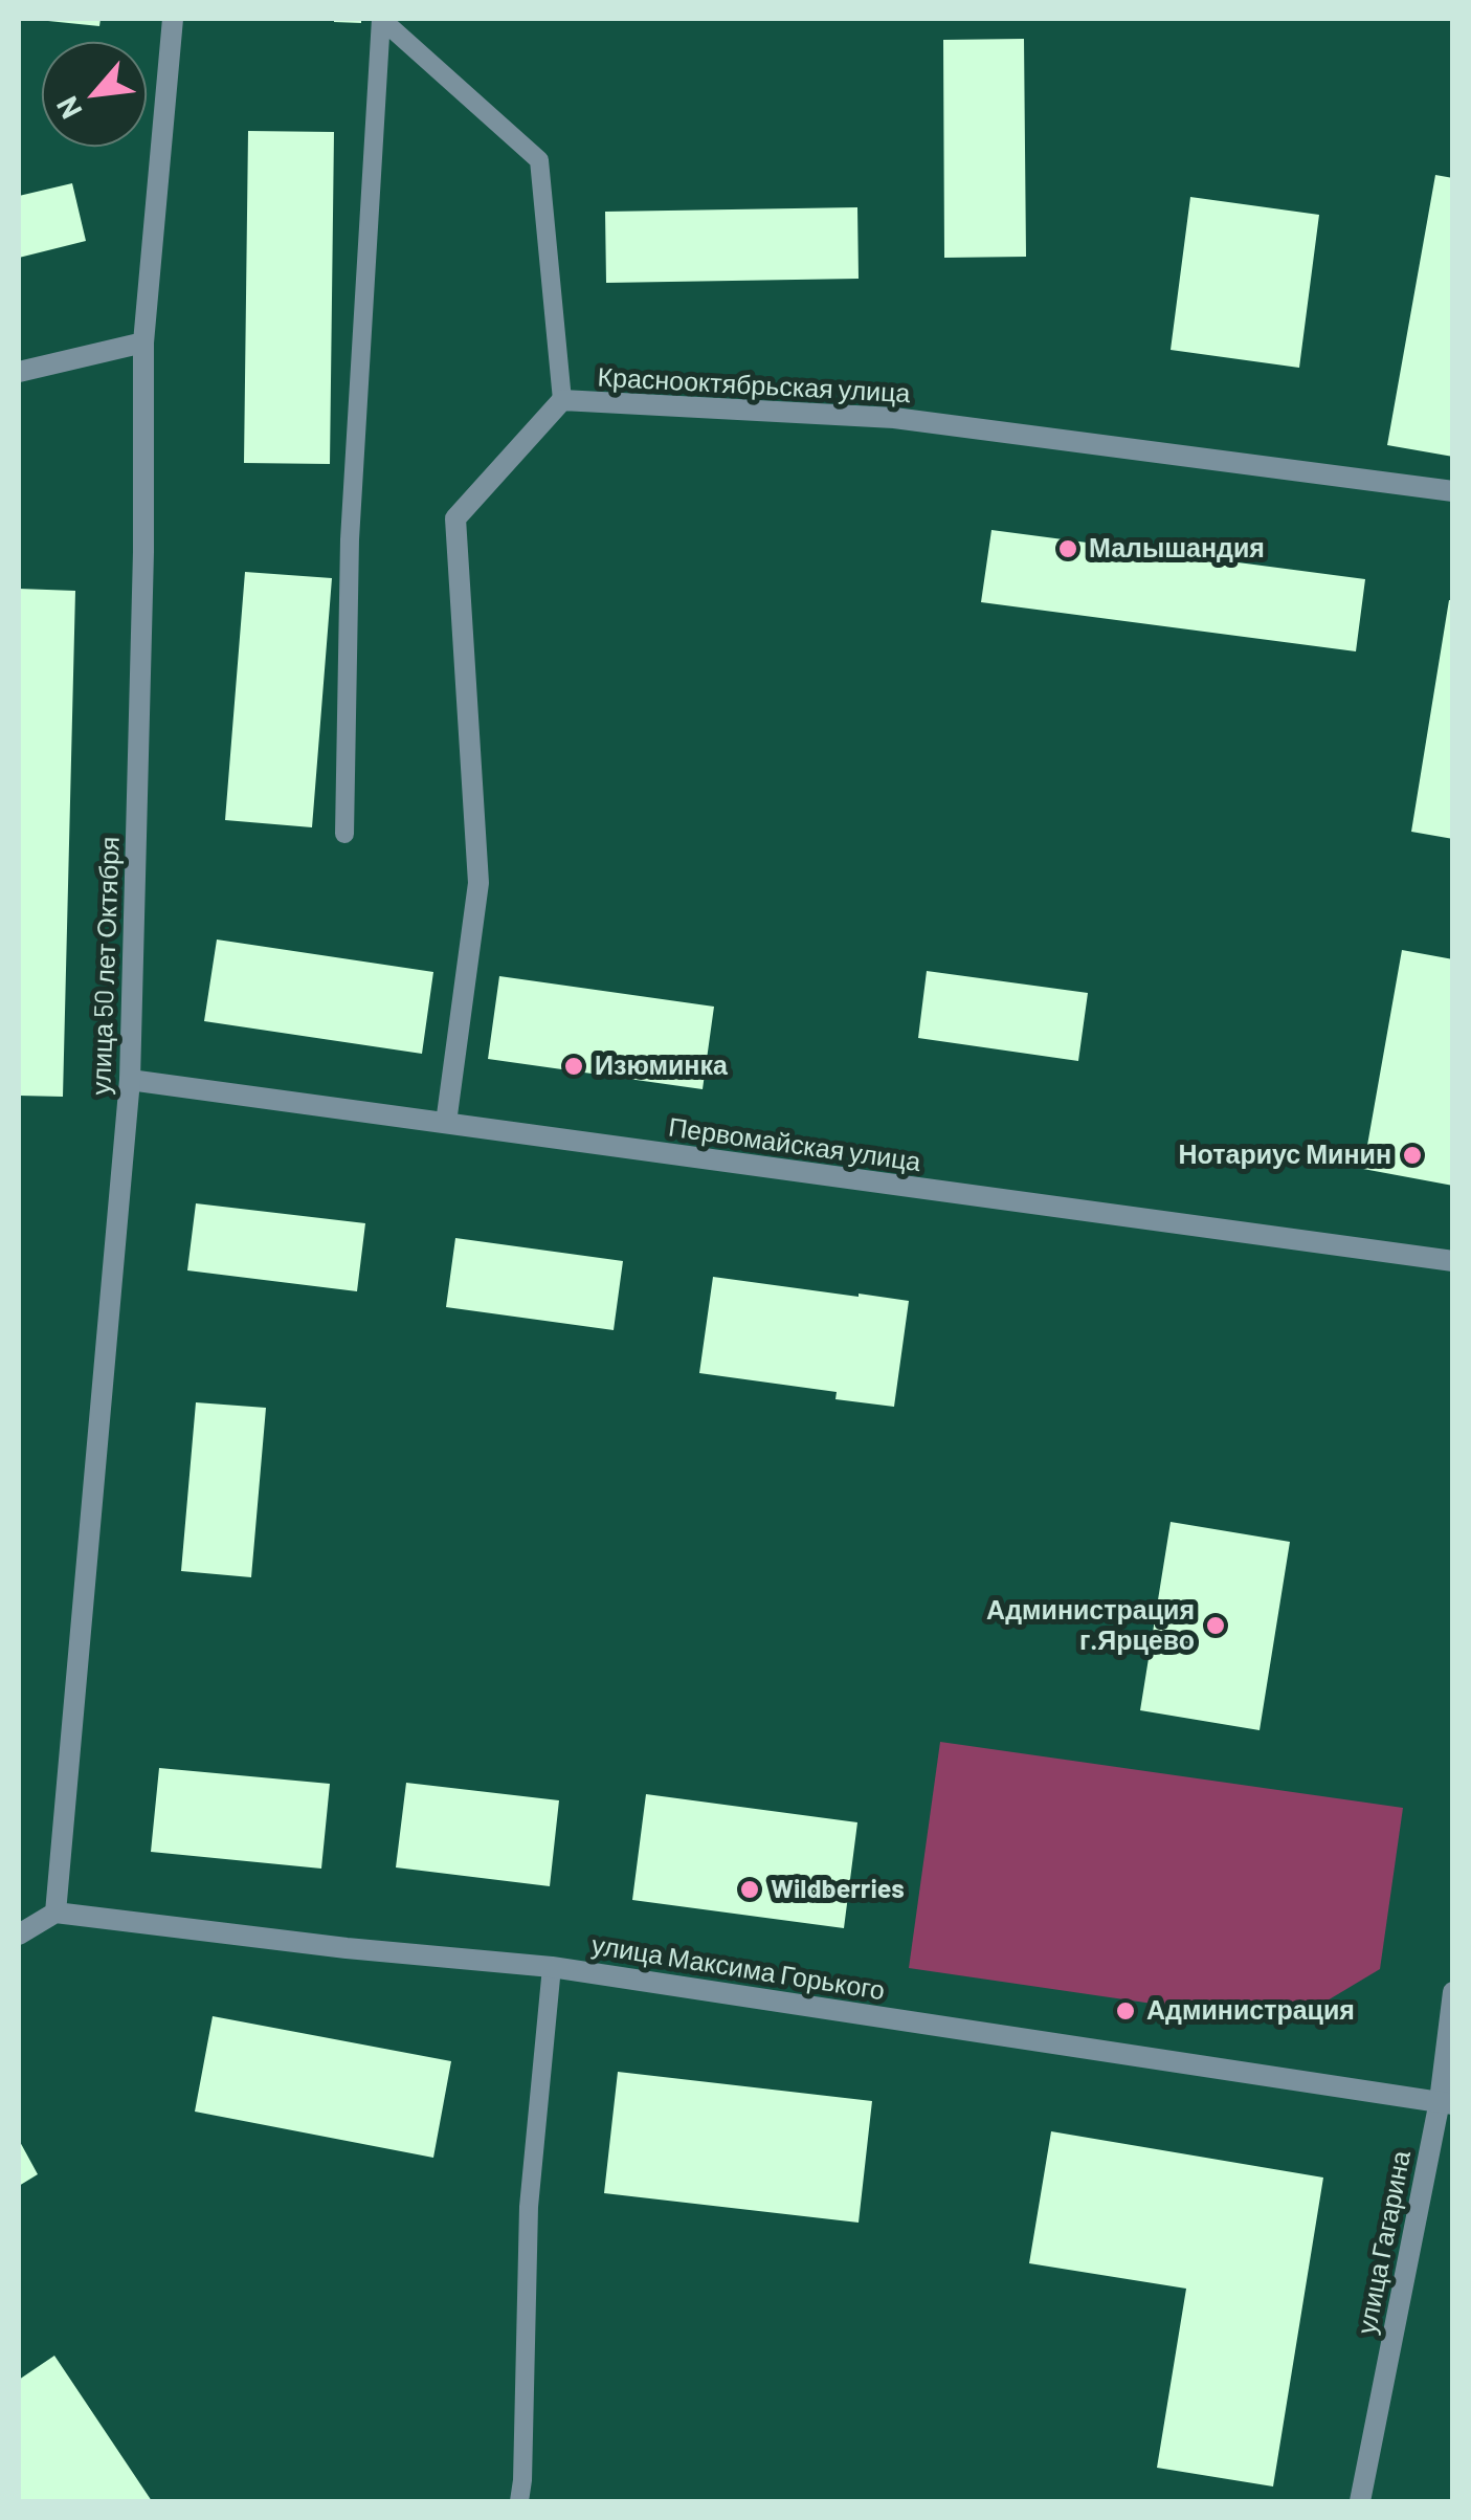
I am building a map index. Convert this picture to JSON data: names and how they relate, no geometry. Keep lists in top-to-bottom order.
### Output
{
  "streets": {
    "street": [
      "Краснооктябрьская улица",
      "улица 50 лет Октября",
      "Первомайская улица",
      "улица Максима Горького",
      "улица Гагарина"
    ]
  },
  "crossings": [
    ["Краснооктябрьская улица", "Первомайская улица"],
    ["улица 50 лет Октября", "Первомайская улица"],
    ["улица 50 лет Октября", "улица Максима Горького"],
    ["улица Максима Горького", "улица Гагарина"]
  ],
  "places": [
    "Малышандия",
    "Изюминка",
    "Нотариус Минин",
    "Администрация г.Ярцево",
    "Wildberries",
    "Администрация"
  ],
  "north": "bottom left"
}
